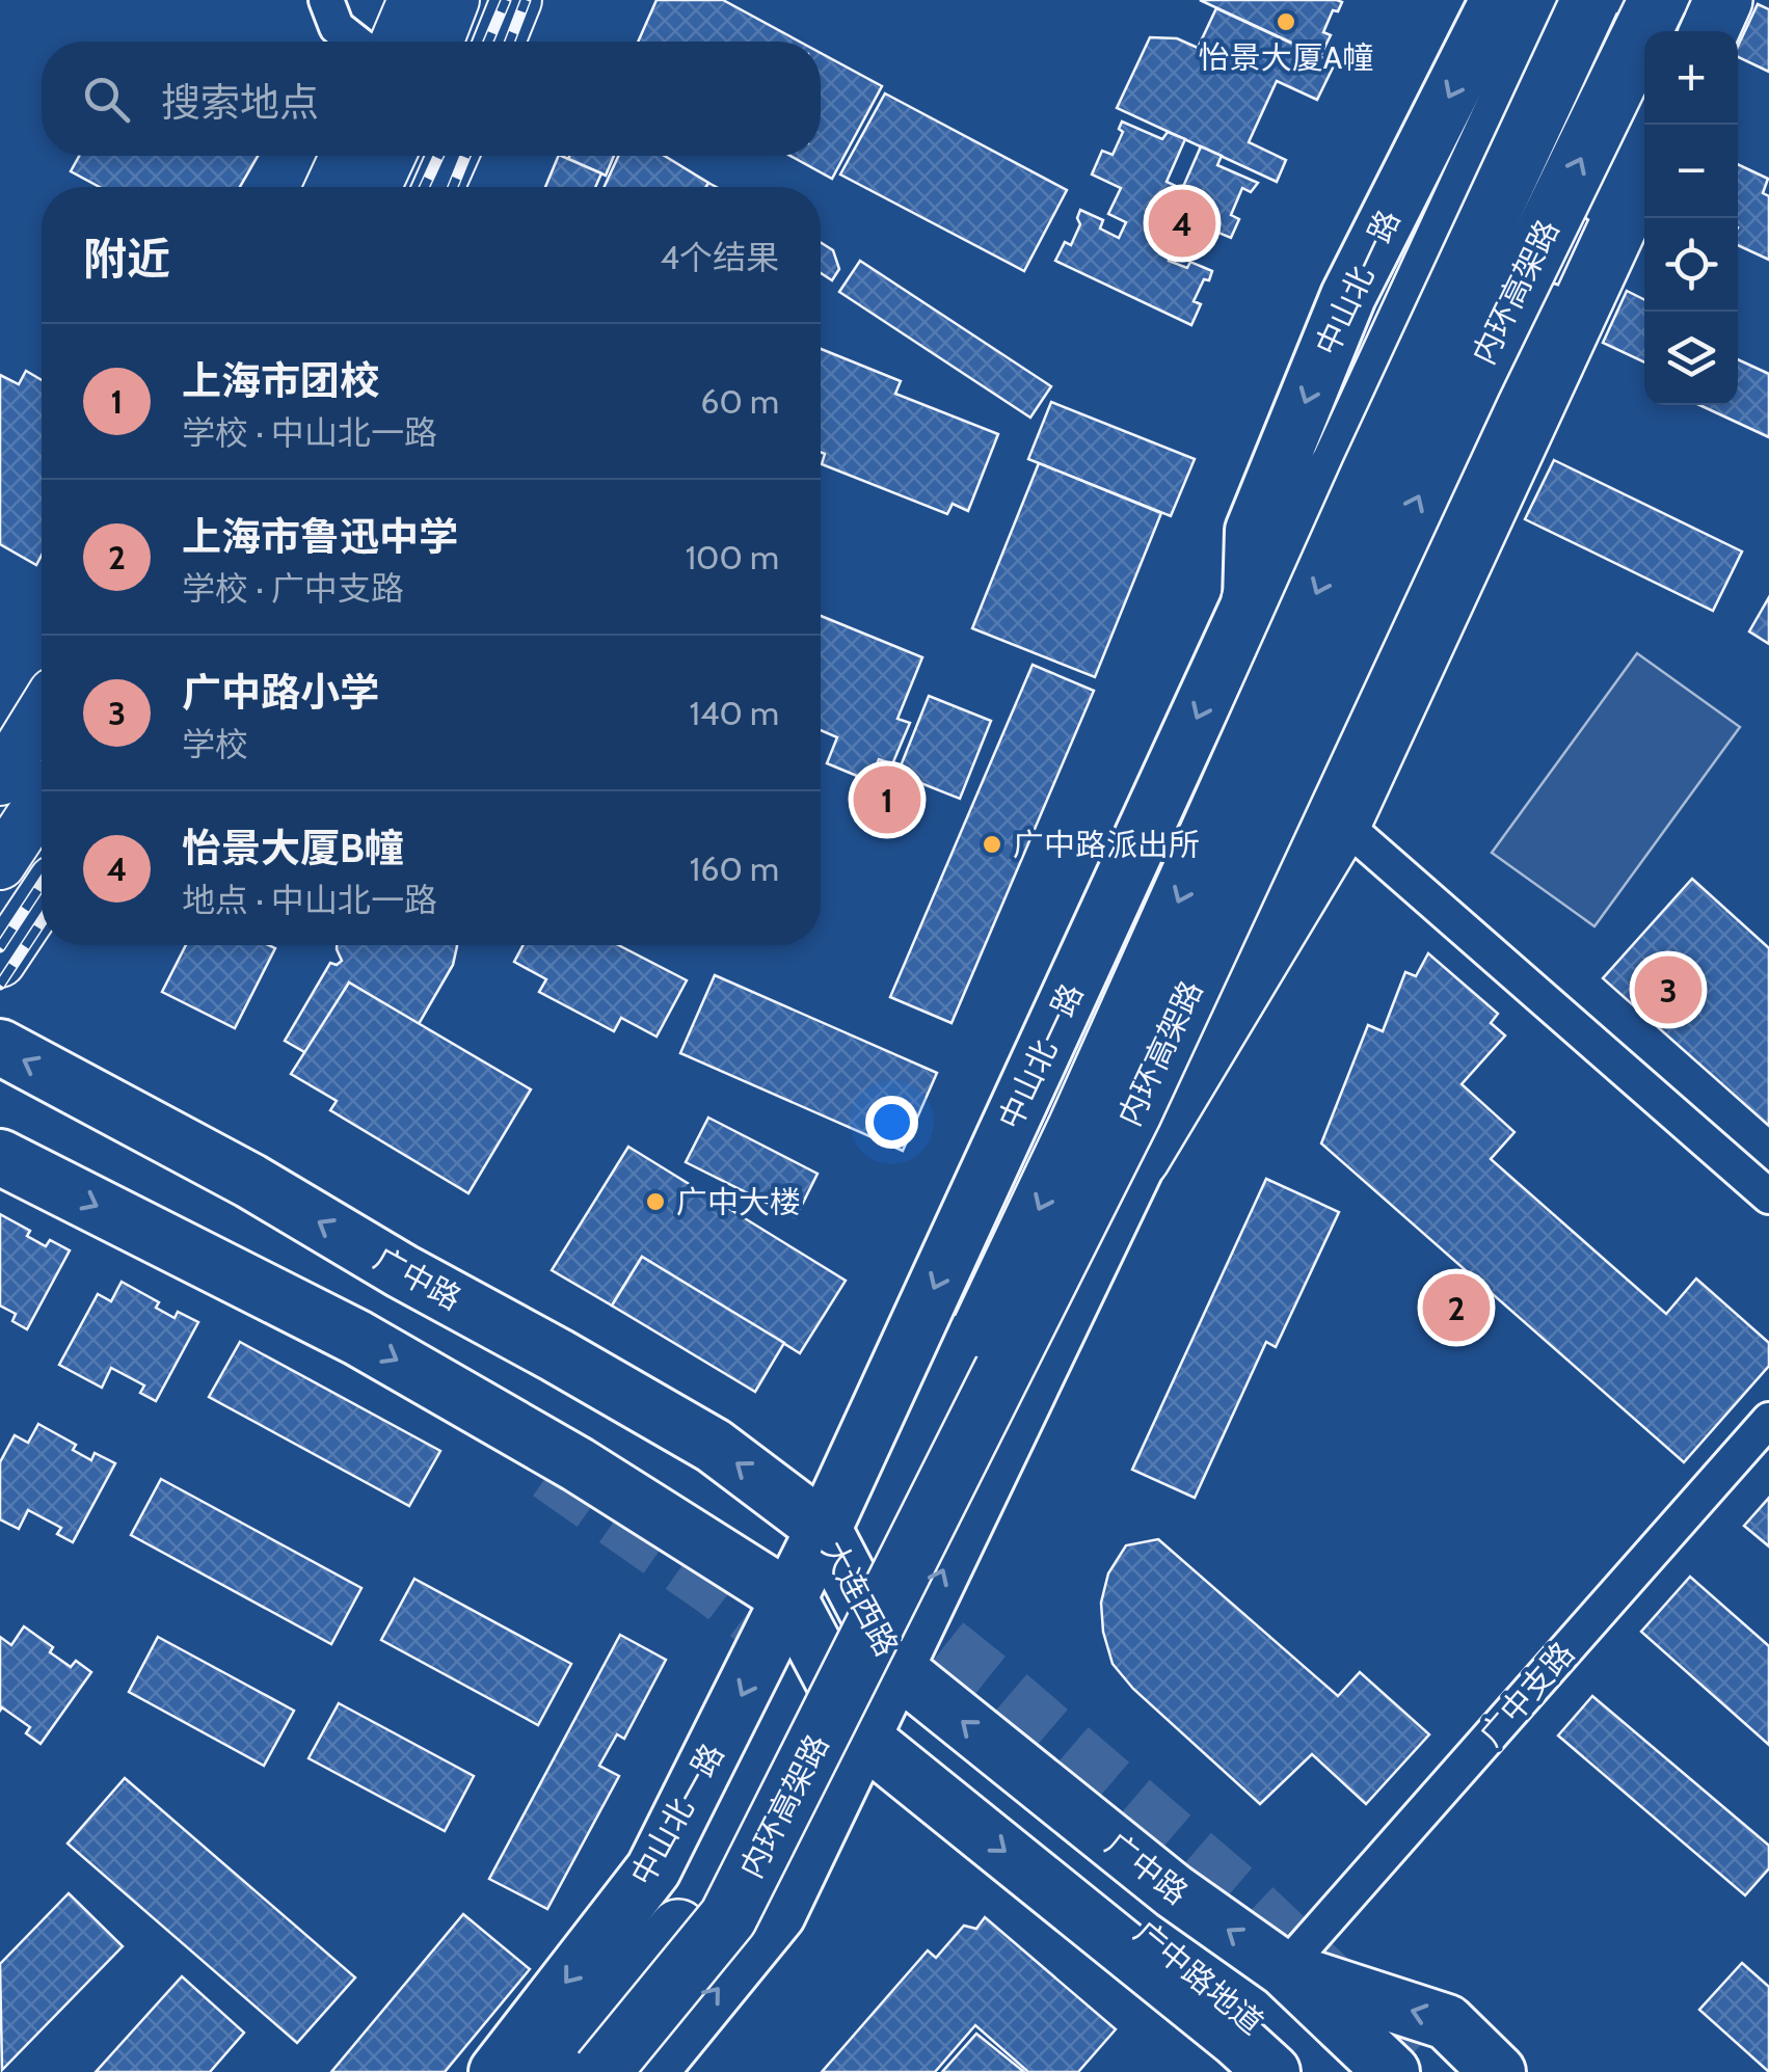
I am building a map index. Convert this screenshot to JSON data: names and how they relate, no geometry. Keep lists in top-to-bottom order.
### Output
{
  "streets": {
    "highway": ["内环高架路"],
    "main road": [
      "中山北一路",
      "广中路",
      "大连西路",
      "广中路地道"
    ],
    "street": ["广中支路"]
  },
  "crossings": [
    ["中山北一路", "广中路"],
    ["中山北一路", "大连西路"],
    ["广中路", "大连西路"],
    ["广中路", "广中支路"]
  ],
  "places": ["怡景大厦A幢", "广中路派出所", "广中大楼"],
  "page": {
    "map_buttons": ["+", "−"],
    "search": "搜索地点",
    "pins": [
      "4",
      "1",
      "3",
      "2"
    ],
    "heading": ["附近", "4个结果"],
    "list": [
      {
        "mark": "1",
        "name": "上海市团校",
        "note": "学校 · 中山北一路",
        "value": "60 m"
      },
      {
        "mark": "2",
        "name": "上海市鲁迅中学",
        "note": "学校 · 广中支路",
        "value": "100 m"
      },
      {
        "mark": "3",
        "name": "广中路小学",
        "note": "学校",
        "value": "140 m"
      },
      {
        "mark": "4",
        "name": "怡景大厦B幢",
        "note": "地点 · 中山北一路",
        "value": "160 m"
      }
    ]
  }
}
